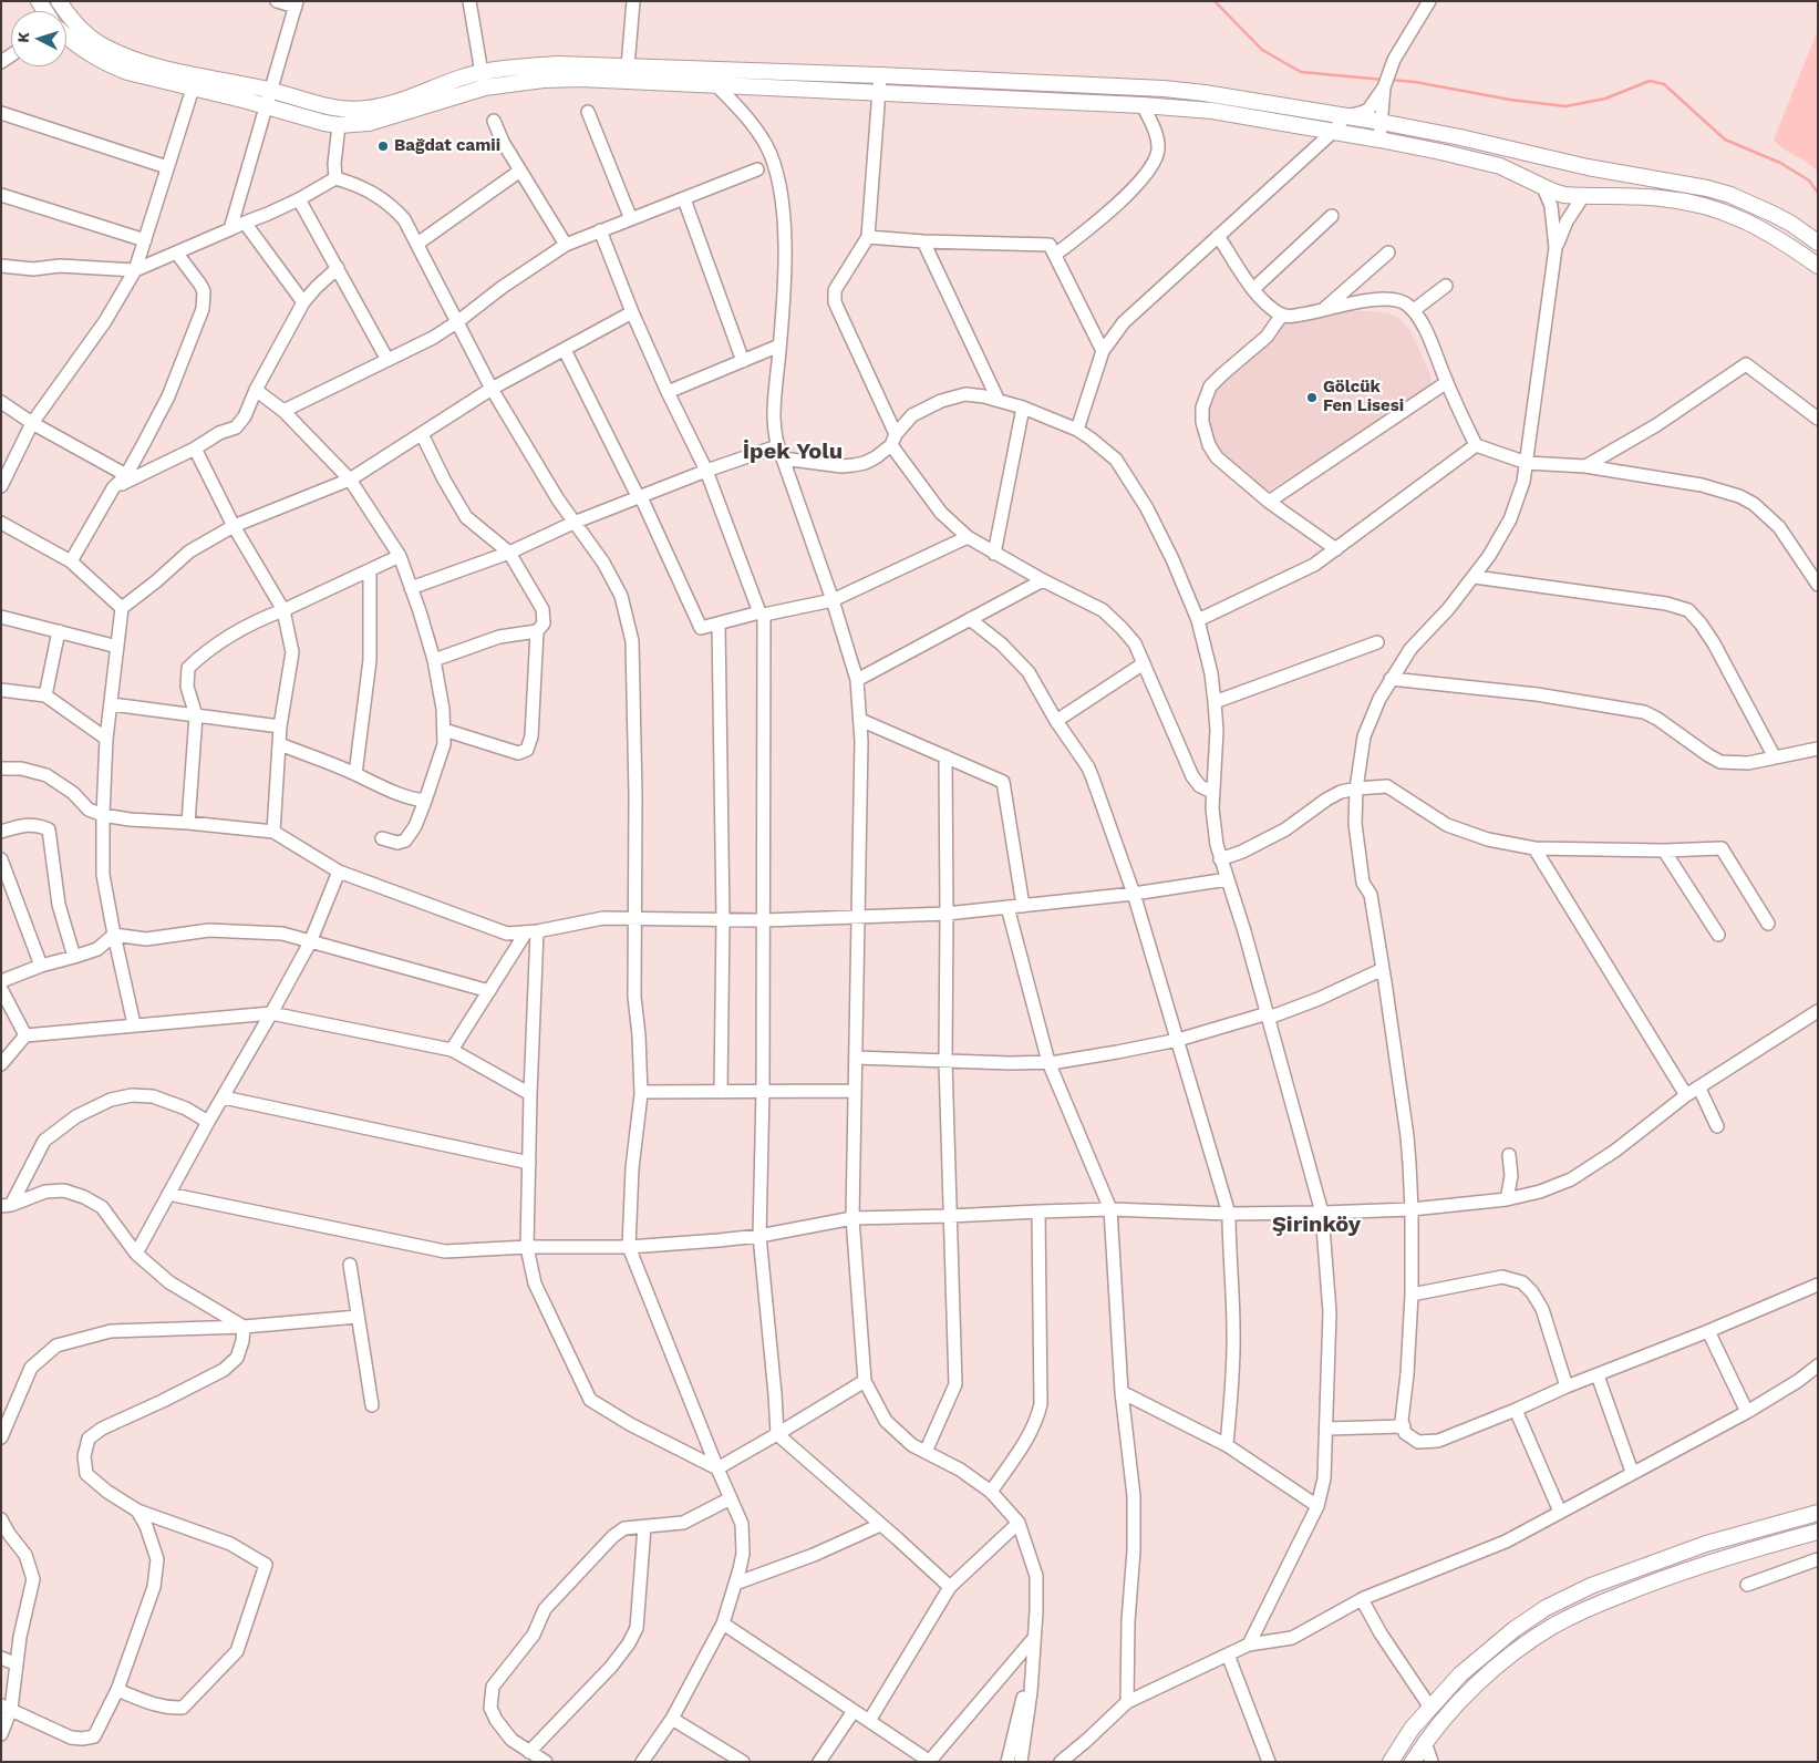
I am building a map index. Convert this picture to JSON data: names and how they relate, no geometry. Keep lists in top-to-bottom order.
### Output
{
  "districts": ["İpek Yolu", "Şirinköy"],
  "places": ["Bağdat camii", "Gölcük Fen Lisesi"],
  "north": "left"
}
